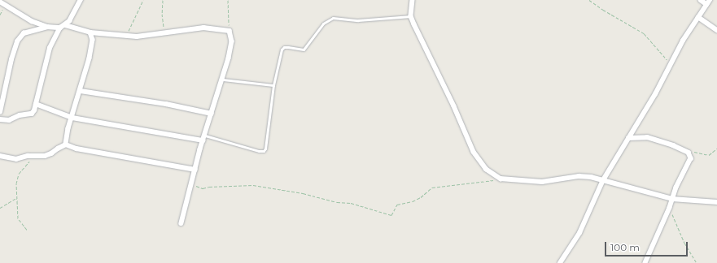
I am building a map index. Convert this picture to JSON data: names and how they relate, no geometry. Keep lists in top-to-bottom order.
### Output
{
  "scale_bar": "100 m"
}
